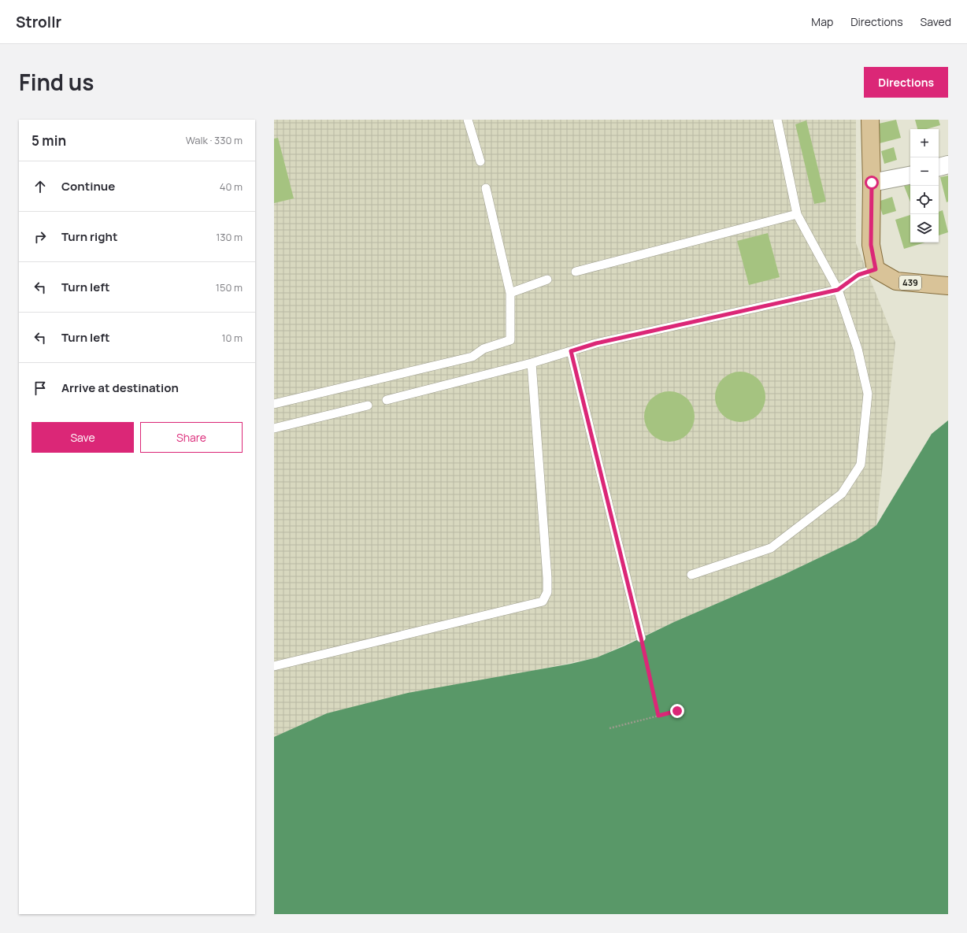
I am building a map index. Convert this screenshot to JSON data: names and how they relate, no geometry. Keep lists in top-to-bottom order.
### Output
{
  "streets": {
    "main road": ["439"]
  },
  "page": {
    "header": "Strollr",
    "nav": ["Map", "Directions", "Saved"],
    "title": "Find us",
    "buttons": [
      "Directions",
      ["Save", "Share"]
    ],
    "heading": ["5 min", "Walk · 330 m"],
    "map_buttons": ["+", "−"],
    "list": [
      ["Continue", "40 m"],
      ["Turn right", "130 m"],
      ["Turn left", "150 m"],
      ["Turn left", "10 m"],
      "Arrive at destination"
    ]
  }
}
